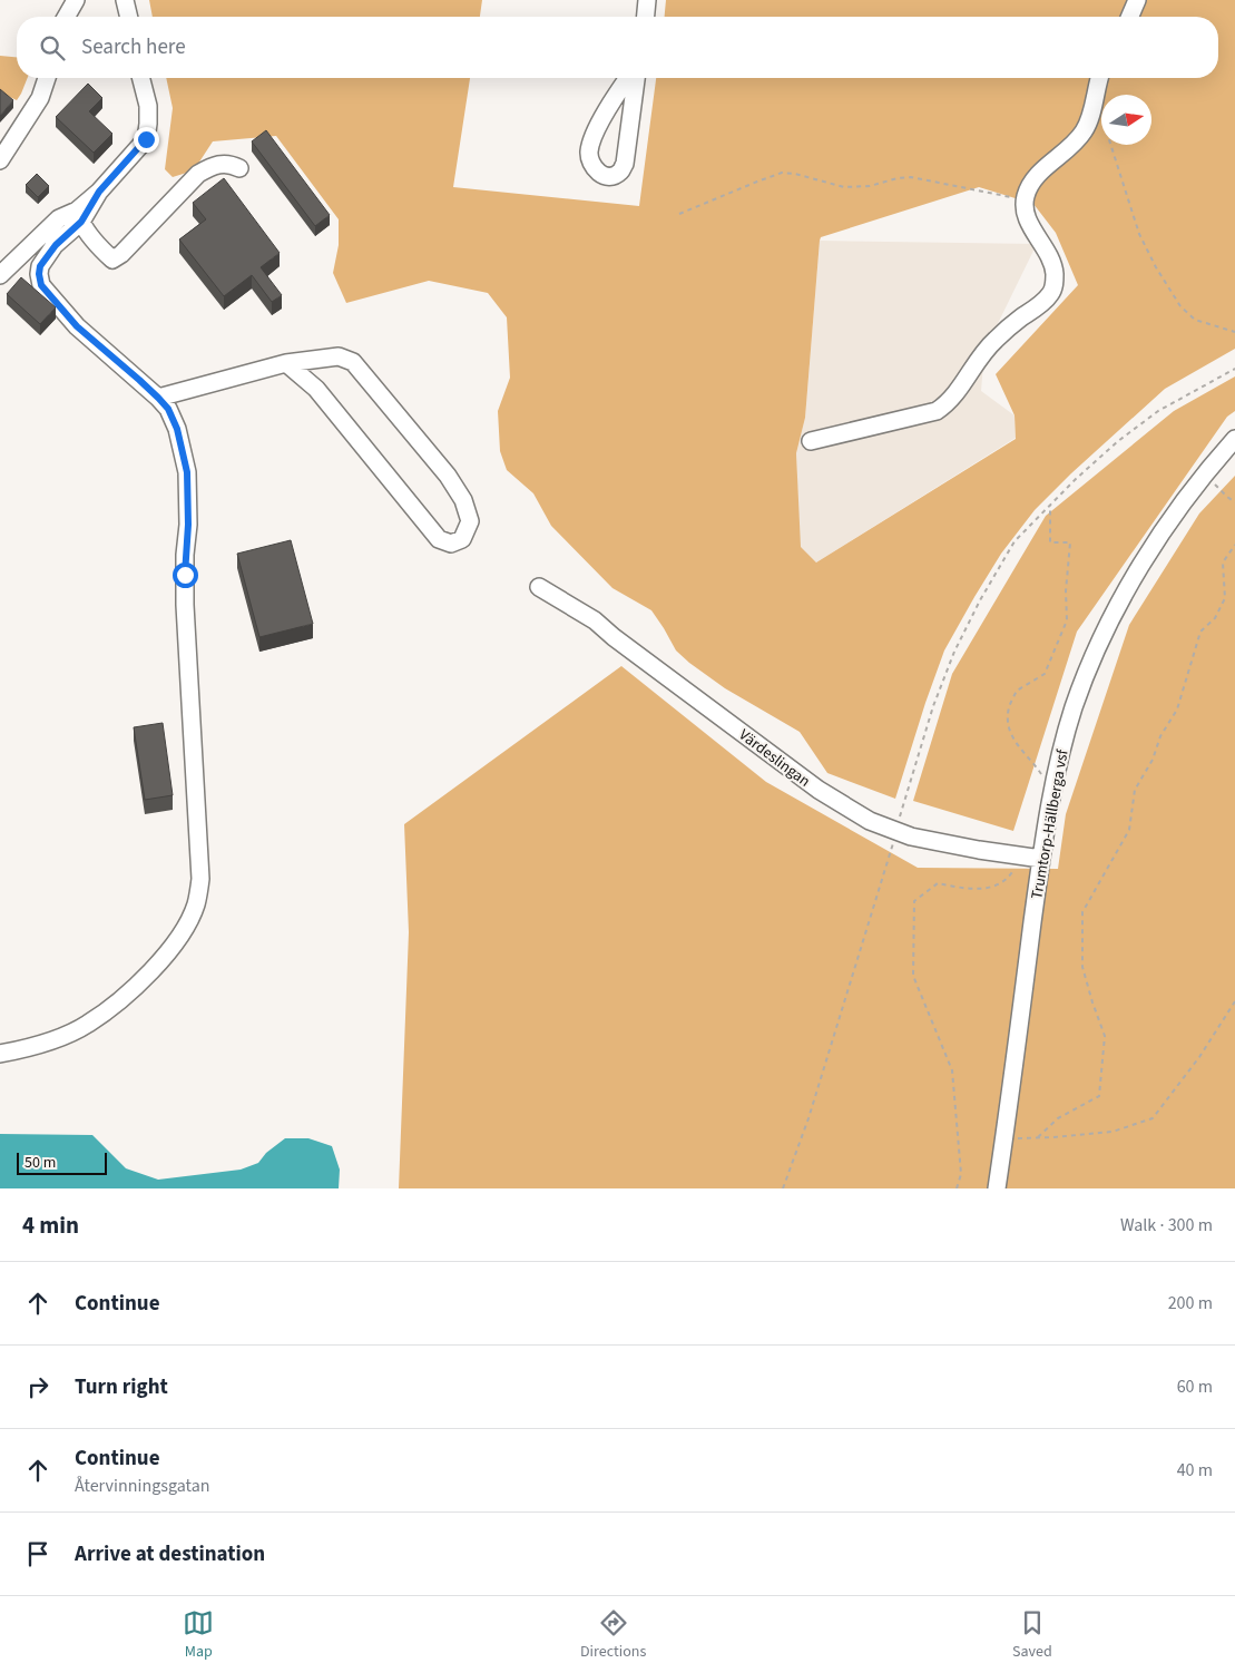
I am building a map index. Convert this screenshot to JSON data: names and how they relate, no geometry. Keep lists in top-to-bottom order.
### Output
{
  "streets": {
    "street": ["Värdeslingan", "Trumtorp-Hällberga vsf"]
  },
  "crossings": [
    ["Värdeslingan", "Trumtorp-Hällberga vsf"]
  ],
  "scale_bar": "50 m",
  "north": "right",
  "page": {
    "search": "Search here",
    "scale": "50 m",
    "heading": ["4 min", "Walk · 300 m"],
    "list": [
      ["Continue", "200 m"],
      ["Turn right", "60 m"],
      ["Continue", "Återvinningsgatan", "40 m"],
      "Arrive at destination"
    ],
    "nav": ["Map", "Directions", "Saved"]
  }
}
